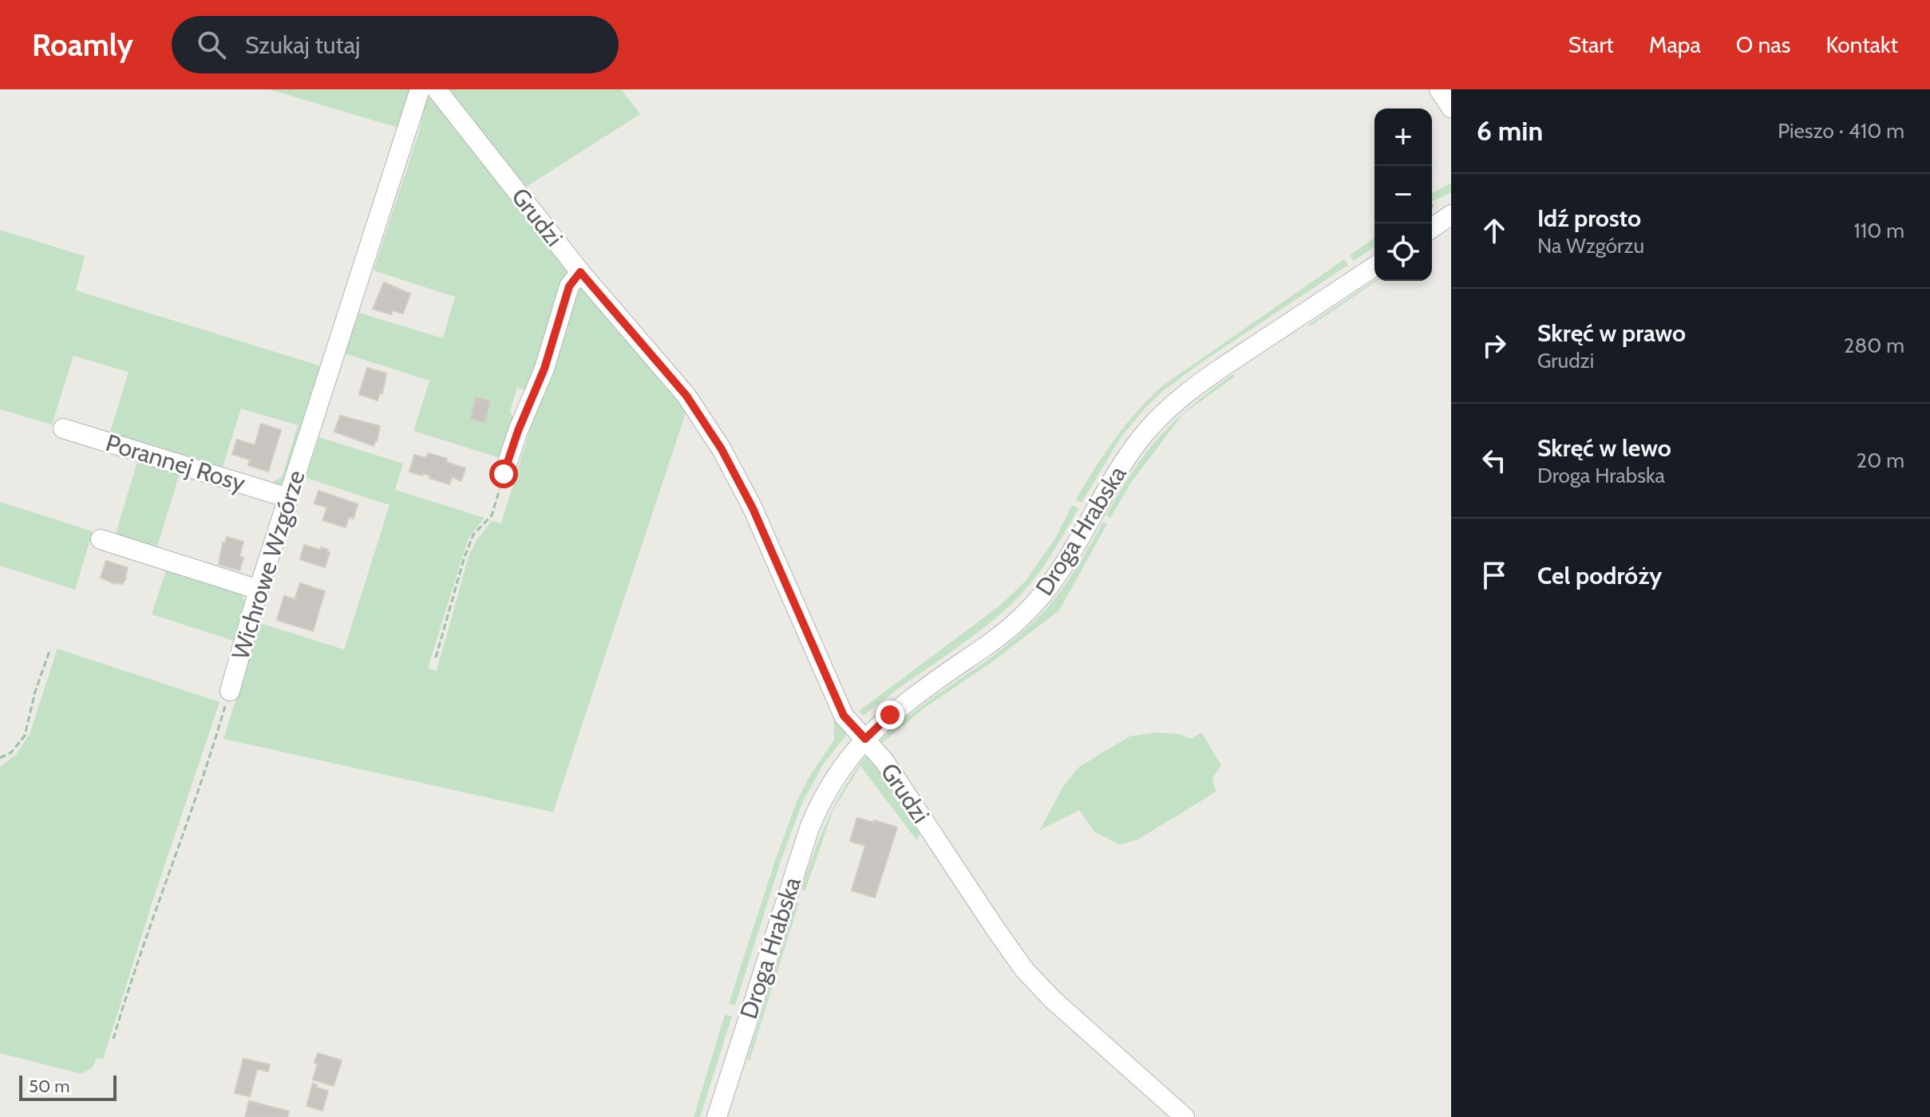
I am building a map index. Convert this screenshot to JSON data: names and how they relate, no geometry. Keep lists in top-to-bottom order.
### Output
{
  "streets": {
    "street": [
      "Grudzi",
      "Porannej Rosy",
      "Droga Hrabska",
      "Wichrowe Wzgórze"
    ]
  },
  "crossings": [
    ["Grudzi", "Droga Hrabska"],
    ["Porannej Rosy", "Wichrowe Wzgórze"]
  ],
  "scale_bar": "50 m",
  "page": {
    "header": "Roamly",
    "search": "Szukaj tutaj",
    "nav": [
      "Start",
      "Mapa",
      "O nas",
      "Kontakt"
    ],
    "heading": ["6 min", "Pieszo · 410 m"],
    "map_buttons": ["+", "−"],
    "list": [
      ["Idź prosto", "Na Wzgórzu", "110 m"],
      ["Skręć w prawo", "Grudzi", "280 m"],
      ["Skręć w lewo", "Droga Hrabska", "20 m"],
      "Cel podróży"
    ],
    "scale": "50 m"
  }
}
